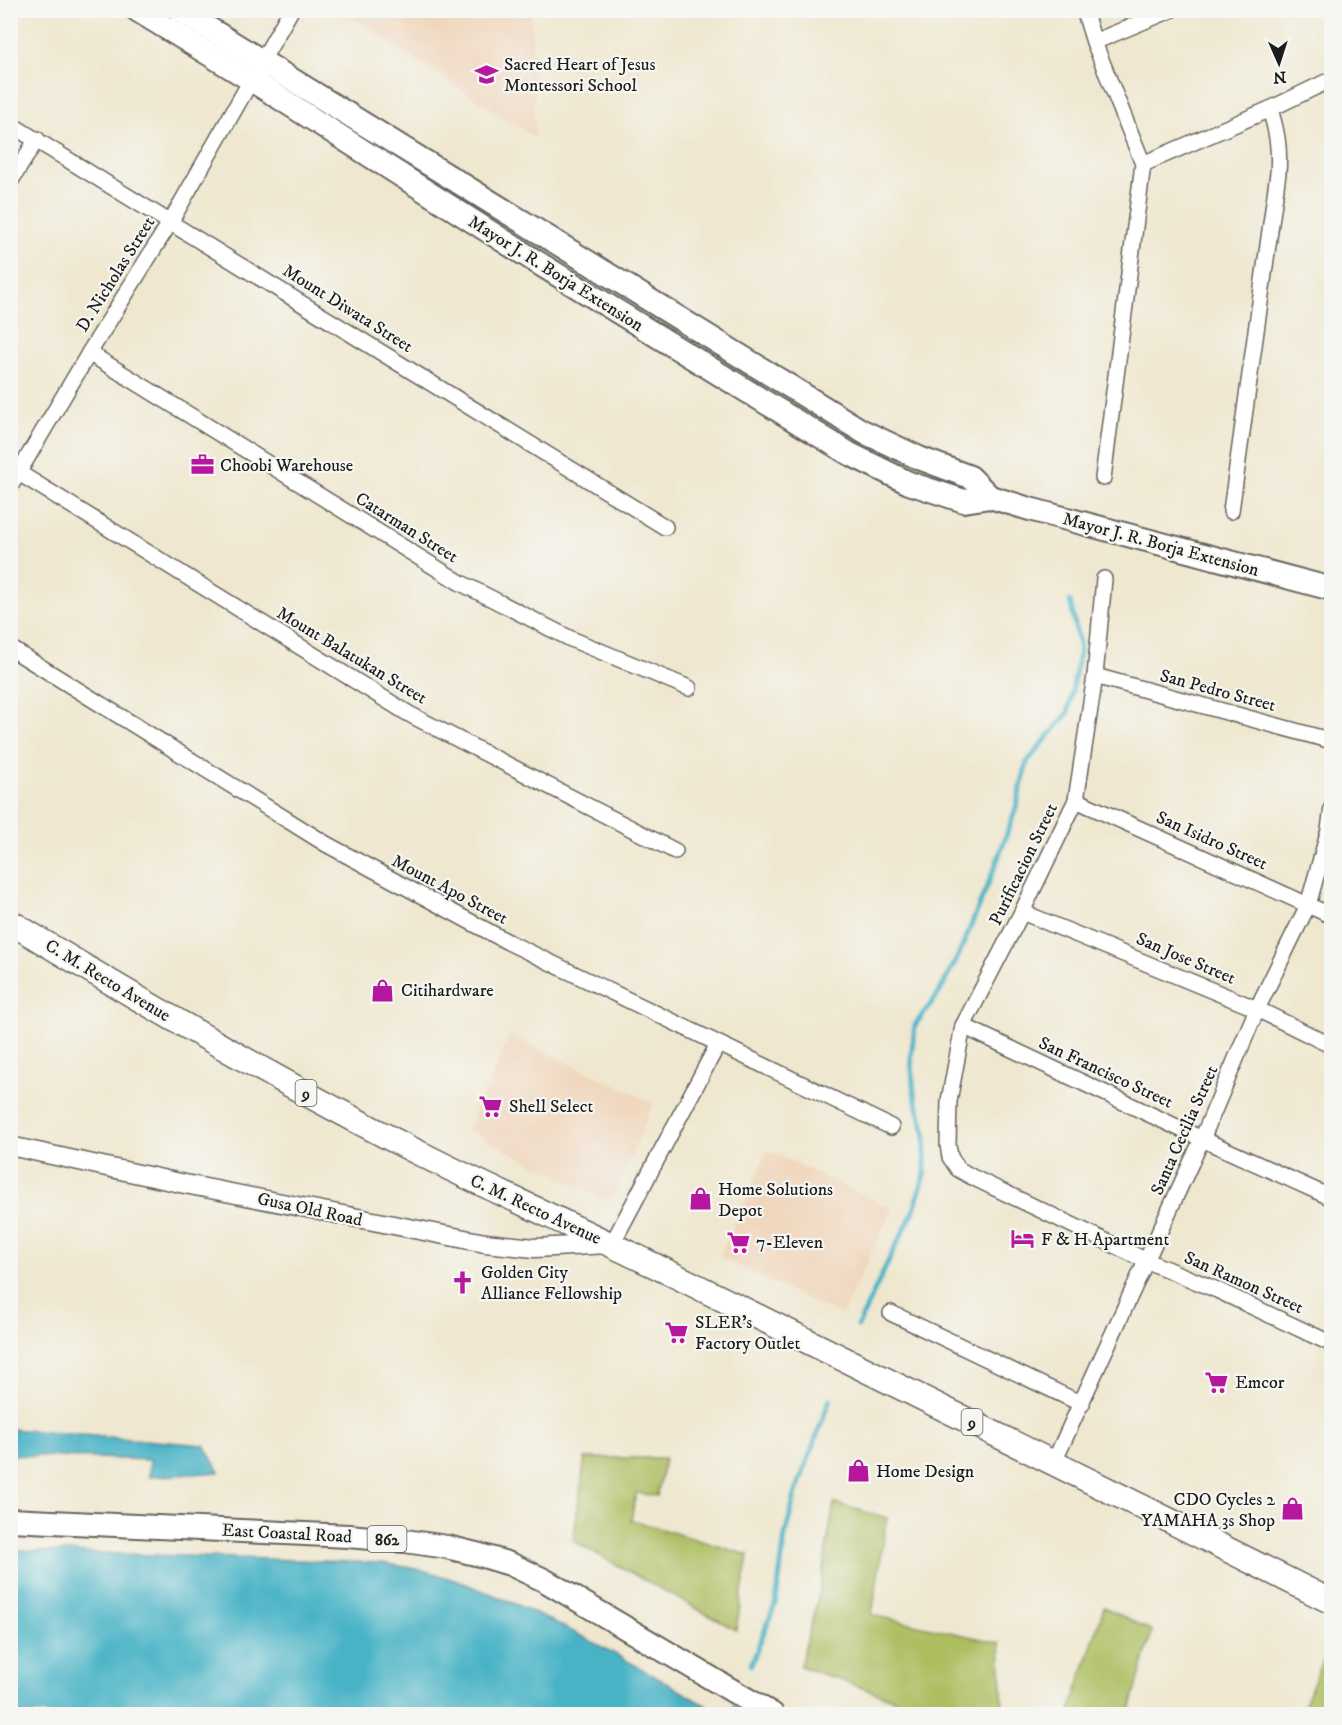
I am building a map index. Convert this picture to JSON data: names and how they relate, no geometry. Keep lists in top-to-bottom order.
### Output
{
  "streets": {
    "highway": ["C. M. Recto Avenue", "9"],
    "main road": ["Mayor J. R. Borja Extension", "East Coastal Road", "862"],
    "street": [
      "D. Nicholas Street",
      "Mount Diwata Street",
      "Catarman Street",
      "Mount Balatukan Street",
      "San Pedro Street",
      "San Isidro Street",
      "Purificacion Street",
      "Mount Apo Street",
      "San Jose Street",
      "San Francisco Street",
      "Santa Cecilia Street",
      "Gusa Old Road",
      "San Ramon Street"
    ]
  },
  "crossings": [
    ["Mayor J. R. Borja Extension", "D. Nicholas Street"],
    ["D. Nicholas Street", "Mount Diwata Street"],
    ["D. Nicholas Street", "Catarman Street"],
    ["D. Nicholas Street", "Mount Balatukan Street"],
    ["San Pedro Street", "Purificacion Street"],
    ["San Isidro Street", "Purificacion Street"],
    ["San Isidro Street", "Santa Cecilia Street"],
    ["Purificacion Street", "San Jose Street"],
    ["Purificacion Street", "San Francisco Street"],
    ["Purificacion Street", "San Ramon Street"],
    ["San Jose Street", "Santa Cecilia Street"],
    ["C. M. Recto Avenue", "Santa Cecilia Street"],
    ["C. M. Recto Avenue", "Gusa Old Road"],
    ["San Francisco Street", "Santa Cecilia Street"],
    ["Santa Cecilia Street", "San Ramon Street"]
  ],
  "places": {
    "school or university": ["Sacred Heart of Jesus Montessori School"],
    "office": ["Choobi Warehouse"],
    "shop": [
      "Citihardware",
      "Home Solutions Depot",
      "Home Design",
      "CDO Cycles 2 YAMAHA 3s Shop"
    ],
    "supermarket": [
      "Shell Select",
      "7-Eleven",
      "SLER’s Factory Outlet",
      "Emcor"
    ],
    "hotel": ["F & H Apartment"],
    "church": ["Golden City Alliance Fellowship"]
  },
  "north": "bottom"
}
